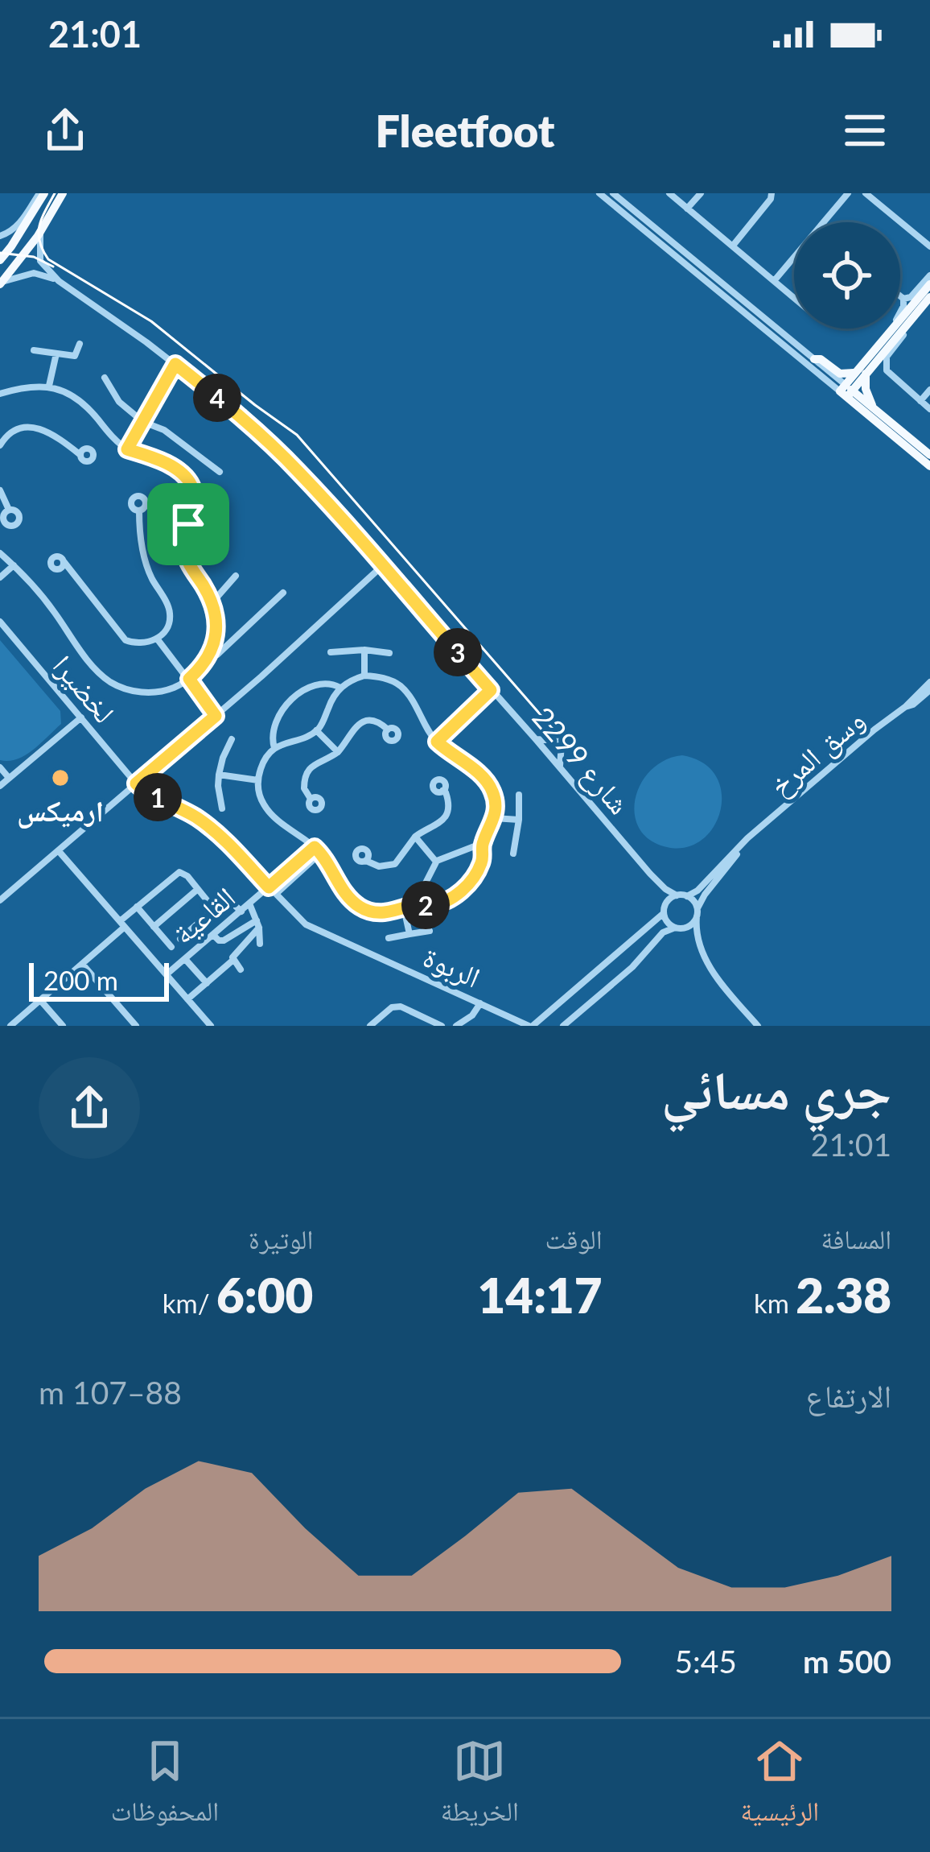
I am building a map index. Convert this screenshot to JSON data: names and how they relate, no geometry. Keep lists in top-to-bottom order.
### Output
{
  "streets": {
    "street": [
      "لخضيرا",
      "وسق المرخ",
      "شارع 2299",
      "القاعية",
      "الربوة"
    ]
  },
  "crossings": [
    ["لخضيرا", "الربوة"],
    ["وسق المرخ", "شارع 2299"],
    ["القاعية", "الربوة"]
  ],
  "places": ["ارميكس"],
  "scale_bar": "200 m",
  "page": {
    "status": "21:01",
    "header": "Fleetfoot",
    "pins": [
      "4",
      "3",
      "1",
      "2"
    ],
    "scale": "200 m",
    "heading": ["جري مسائي", "21:01"],
    "stats": [
      ["المسافة", "2.38 km"],
      ["الوقت", "14:17"],
      ["الوتيرة", "6:00 /km"]
    ],
    "chart": ["الارتفاع", "88–107 m"],
    "list": [
      {
        "name": "500 m",
        "note": "5:45"
      }
    ],
    "tabs": ["الرئيسية", "الخريطة", "المحفوظات"]
  }
}
